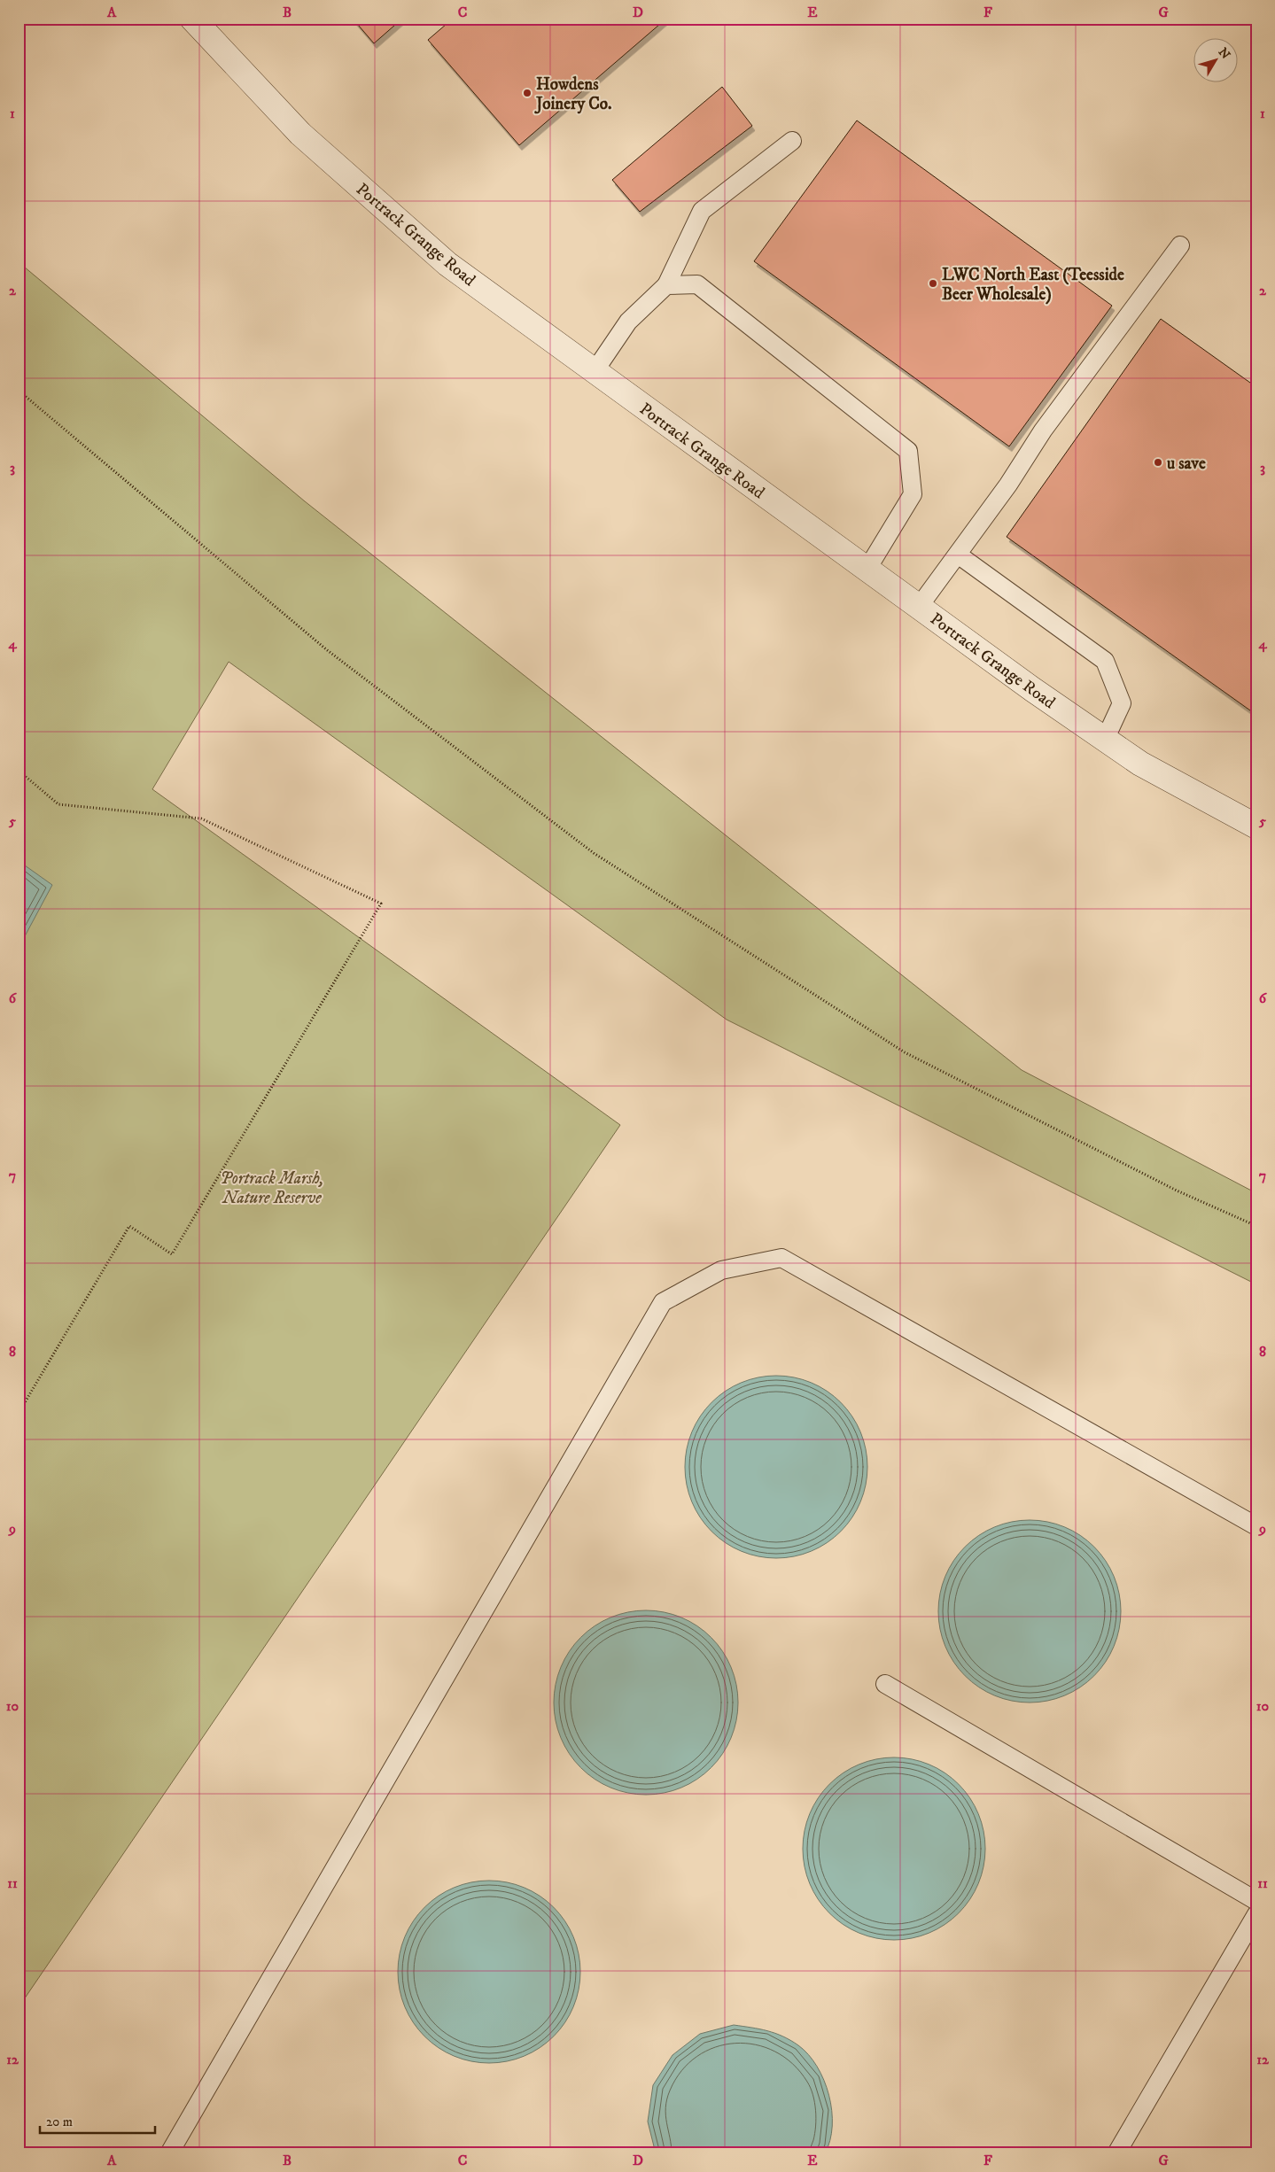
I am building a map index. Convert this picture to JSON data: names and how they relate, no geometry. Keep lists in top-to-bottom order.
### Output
{
  "streets": {
    "street": ["Portrack Grange Road"]
  },
  "parks": ["Portrack Marsh, Nature Reserve"],
  "places": ["Howdens Joinery Co.", "LWC North East (Teesside Beer Wholesale)", "u save"],
  "scale_bar": "20 m",
  "north": "top right",
  "grid": {
    "columns": [
      "A",
      "B",
      "C",
      "D",
      "E",
      "F",
      "G"
    ],
    "rows": [
      "1",
      "2",
      "3",
      "4",
      "5",
      "6",
      "7",
      "8",
      "9",
      "10",
      "11",
      "12"
    ]
  }
}
